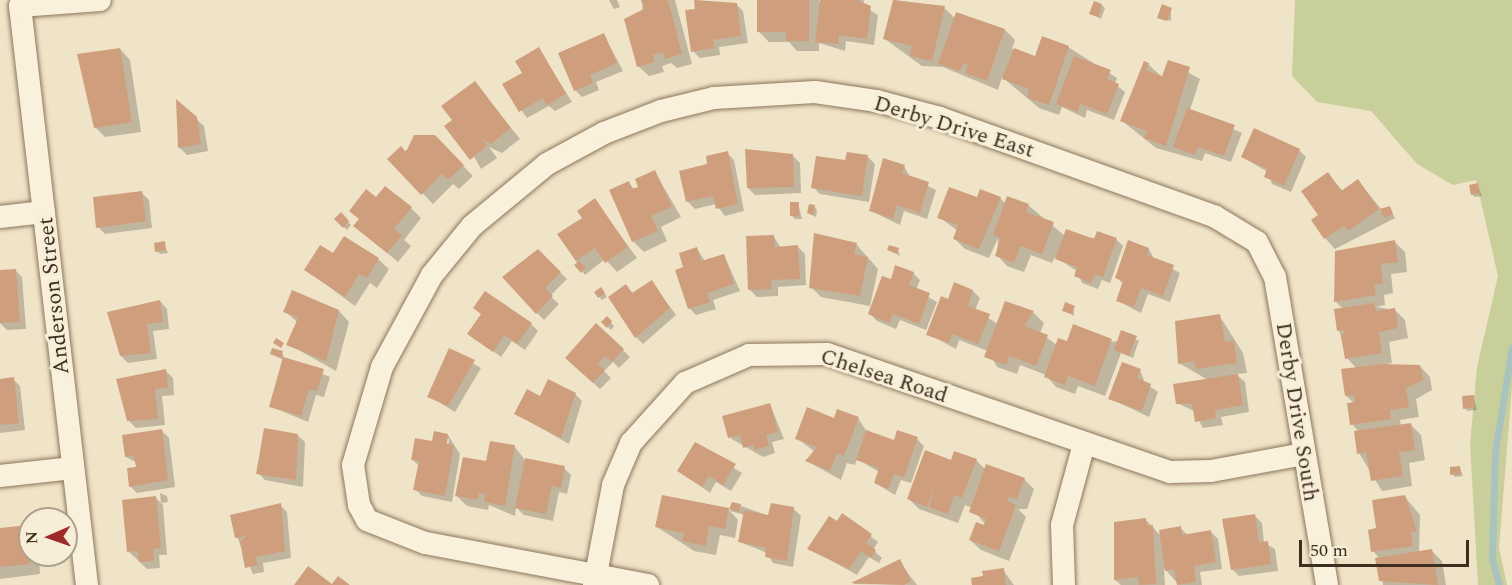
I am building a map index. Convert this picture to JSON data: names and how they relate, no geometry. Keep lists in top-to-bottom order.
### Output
{
  "streets": {
    "street": [
      "Derby Drive East",
      "Anderson Street",
      "Chelsea Road",
      "Derby Drive South"
    ]
  },
  "crossings": [
    ["Derby Drive East", "Chelsea Road"],
    ["Derby Drive East", "Derby Drive South"],
    ["Chelsea Road", "Derby Drive South"]
  ],
  "scale_bar": "50 m",
  "north": "left"
}
